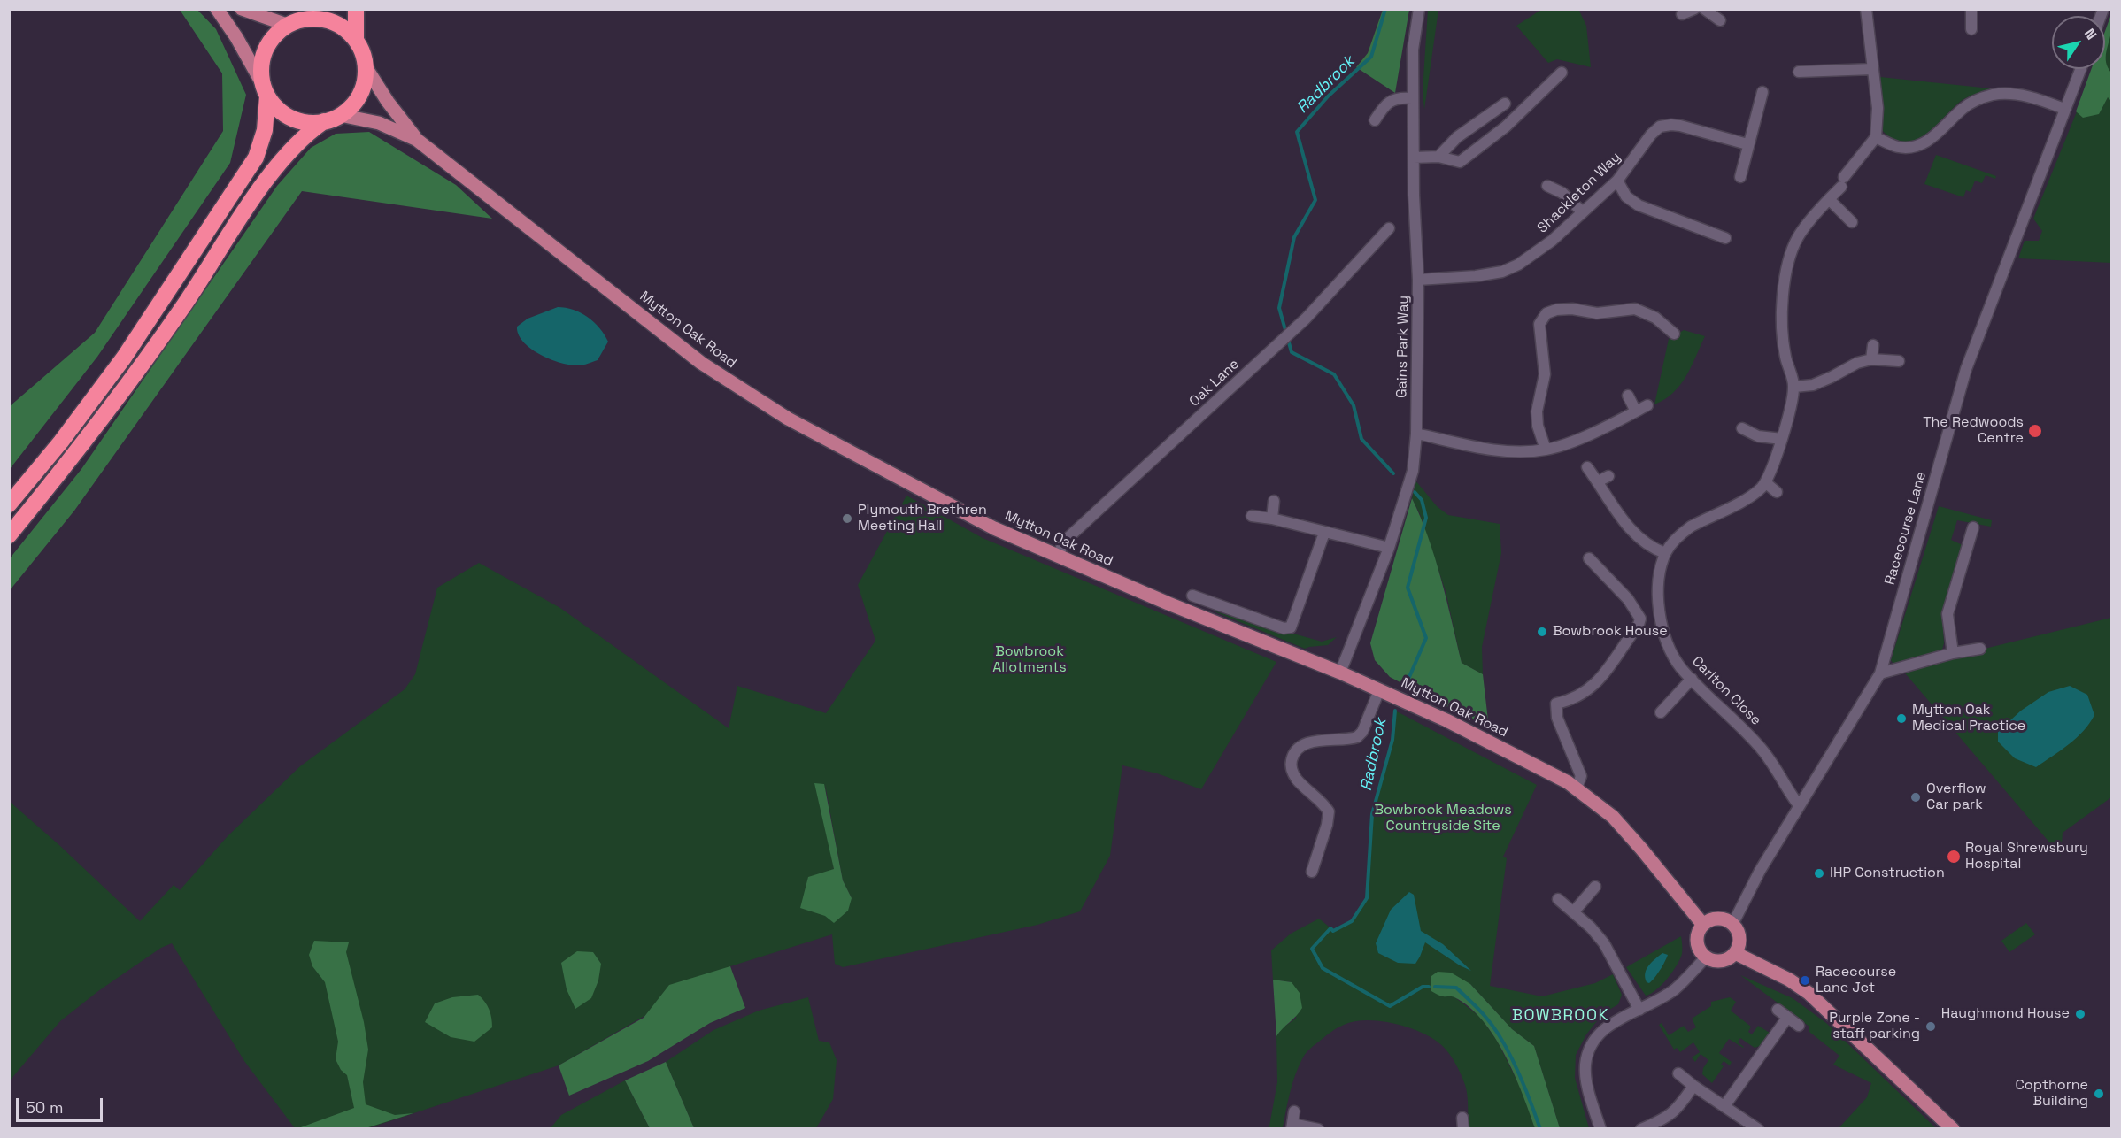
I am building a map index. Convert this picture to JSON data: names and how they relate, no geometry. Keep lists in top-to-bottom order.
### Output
{
  "streets": {
    "main road": ["Mytton Oak Road"],
    "street": [
      "Shackleton Way",
      "Gains Park Way",
      "Oak Lane",
      "Racecourse Lane",
      "Carlton Close"
    ]
  },
  "crossings": [
    ["Shackleton Way", "Gains Park Way"],
    ["Mytton Oak Road", "Gains Park Way"],
    ["Mytton Oak Road", "Oak Lane"],
    ["Mytton Oak Road", "Racecourse Lane"],
    ["Racecourse Lane", "Carlton Close"]
  ],
  "districts": ["BOWBROOK"],
  "water": ["Radbrook"],
  "parks": ["Bowbrook Allotments", "Bowbrook Meadows Countryside Site"],
  "places": [
    "The Redwoods Centre",
    "Plymouth Brethren Meeting Hall",
    "Bowbrook House",
    "Mytton Oak Medical Practice",
    "Overflow Car park",
    "Royal Shrewsbury Hospital",
    "IHP Construction",
    "Racecourse Lane Jct",
    "Haughmond House",
    "Purple Zone - staff parking",
    "Copthorne Building"
  ],
  "scale_bar": "50 m",
  "north": "top right"
}
